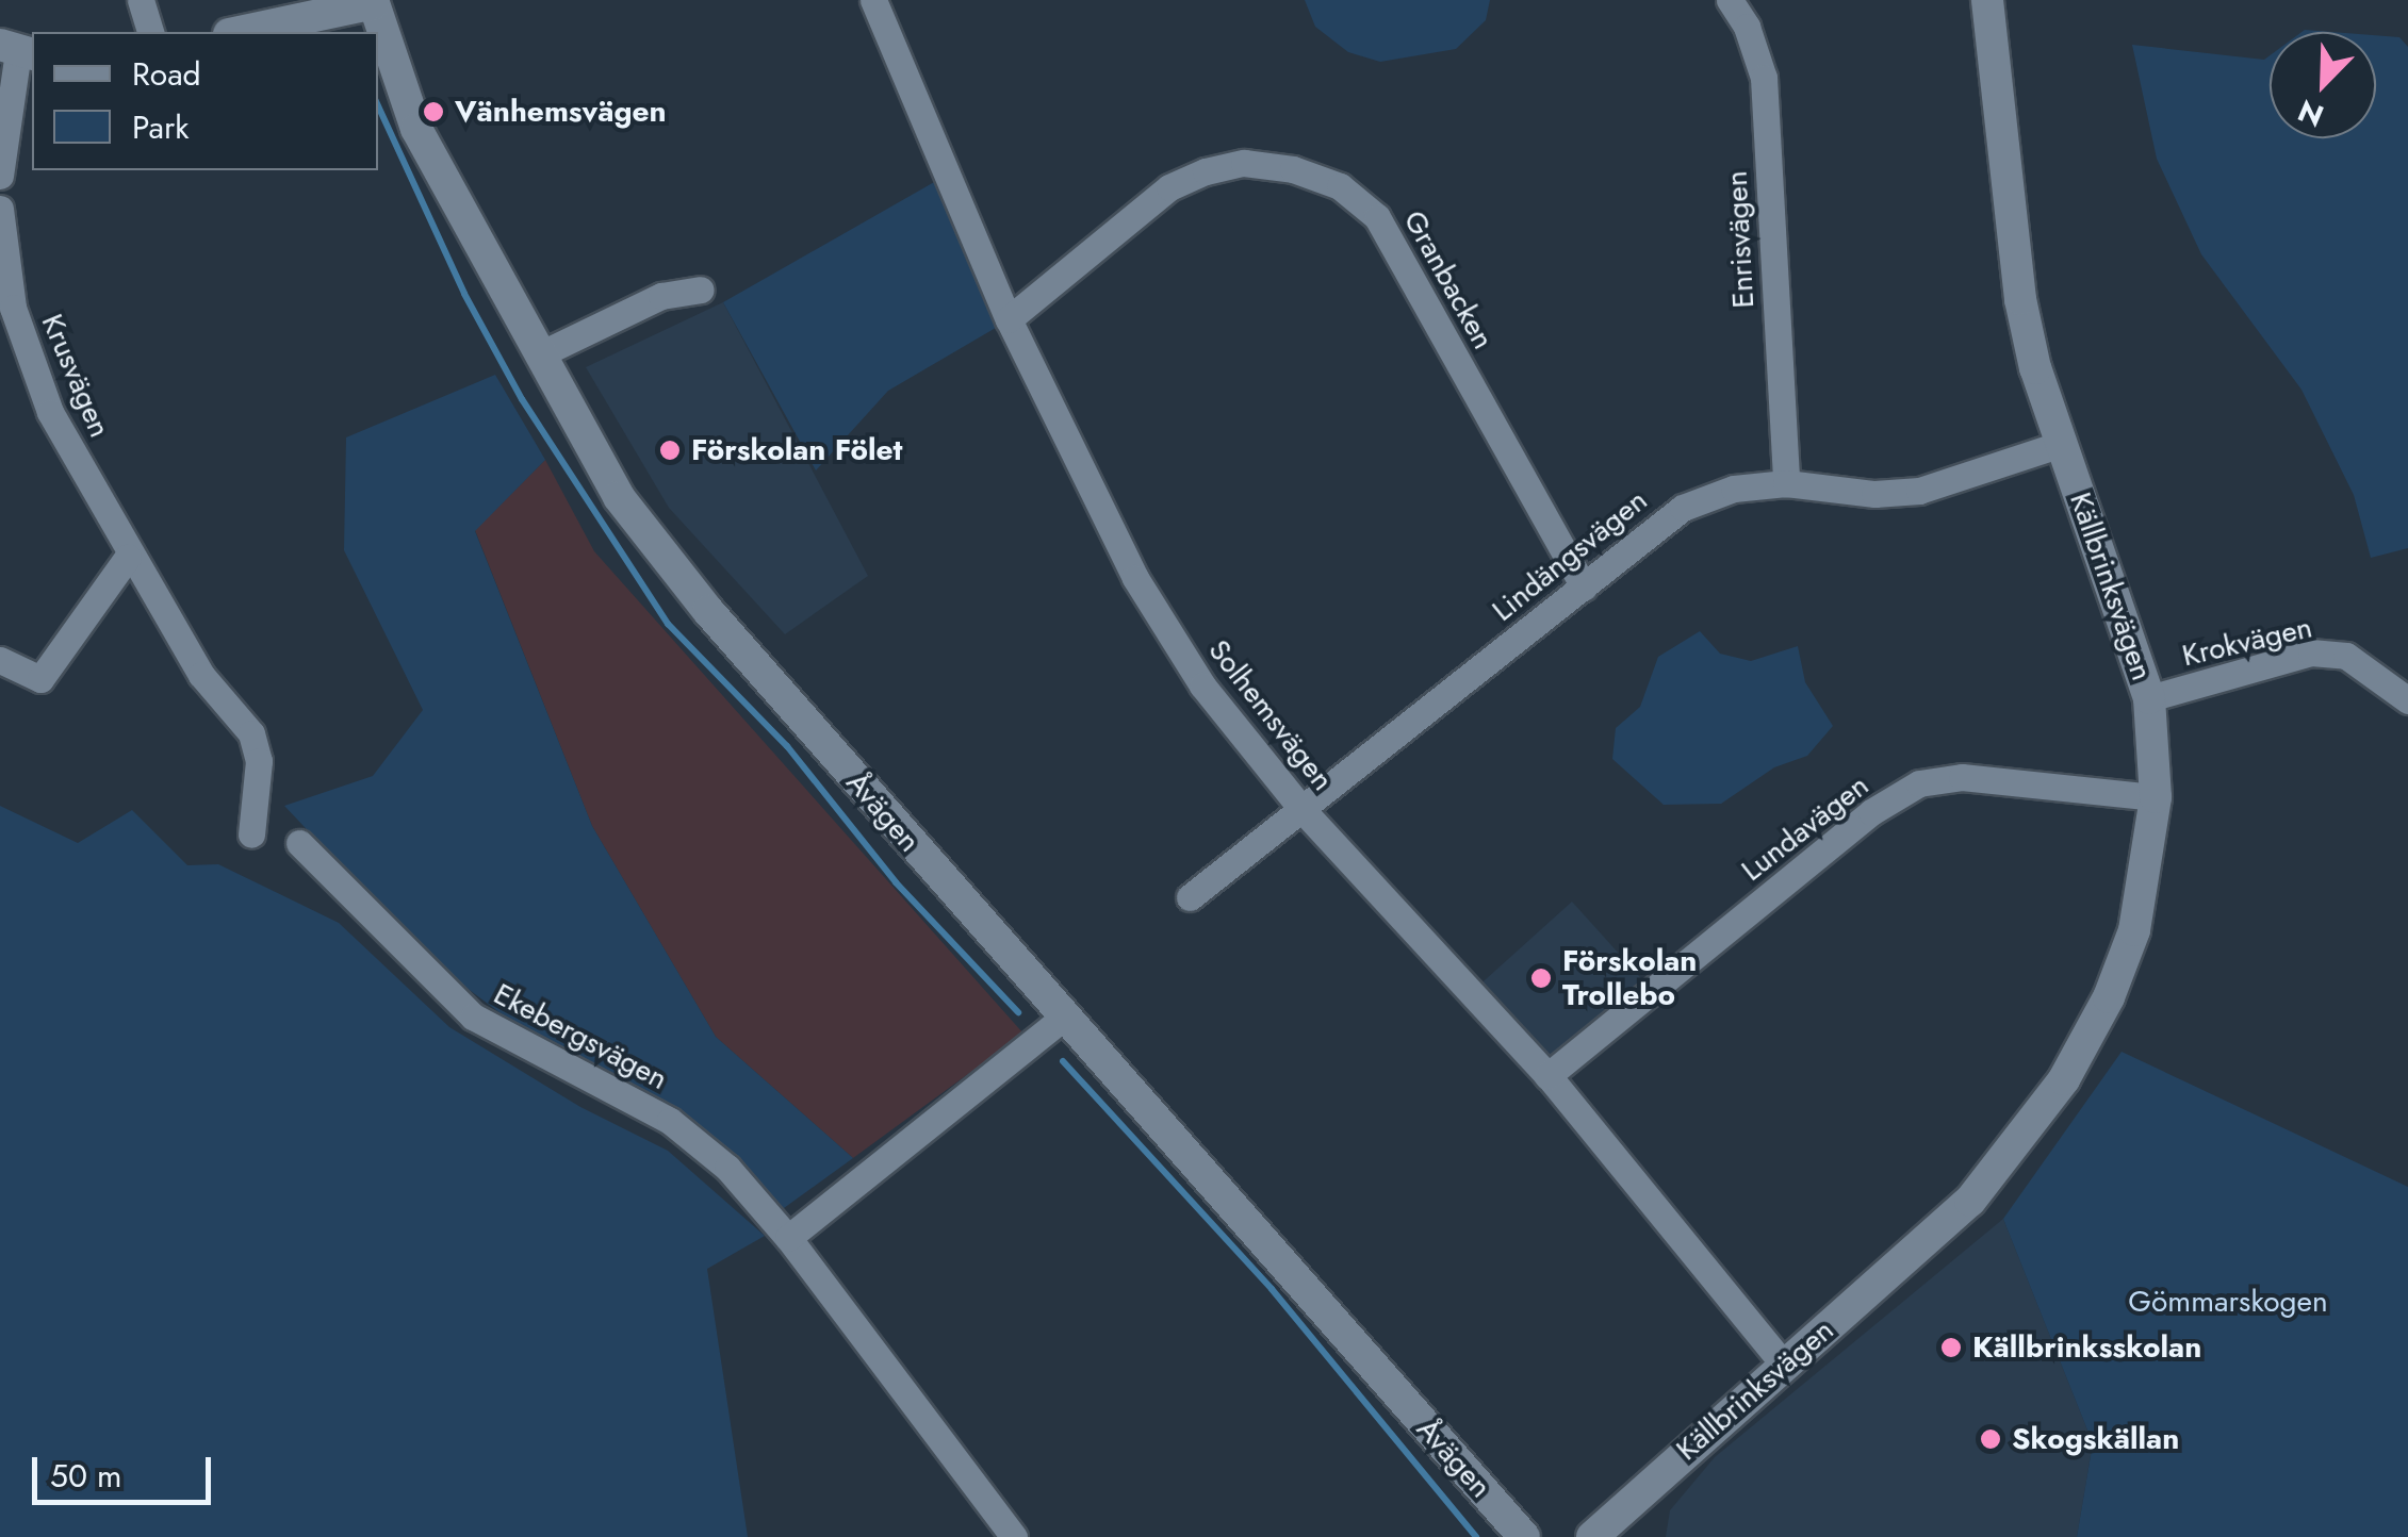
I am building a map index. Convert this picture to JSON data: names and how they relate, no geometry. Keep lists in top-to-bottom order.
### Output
{
  "streets": {
    "street": [
      "Enrisvägen",
      "Granbacken",
      "Krusvägen",
      "Lindängsvägen",
      "Källbrinksvägen",
      "Krokvägen",
      "Solhemsvägen",
      "Åvägen",
      "Lundavägen",
      "Ekebergsvägen"
    ]
  },
  "crossings": [
    ["Enrisvägen", "Lindängsvägen"],
    ["Granbacken", "Lindängsvägen"],
    ["Granbacken", "Solhemsvägen"],
    ["Lindängsvägen", "Källbrinksvägen"],
    ["Lindängsvägen", "Solhemsvägen"],
    ["Källbrinksvägen", "Krokvägen"],
    ["Källbrinksvägen", "Solhemsvägen"],
    ["Källbrinksvägen", "Lundavägen"],
    ["Solhemsvägen", "Lundavägen"]
  ],
  "parks": ["Gömmarskogen"],
  "places": [
    "Vänhemsvägen",
    "Förskolan Fölet",
    "Förskolan Trollebo",
    "Källbrinksskolan",
    "Skogskällan"
  ],
  "legend": ["Road", "Park"],
  "scale_bar": "50 m",
  "north": "bottom left"
}
